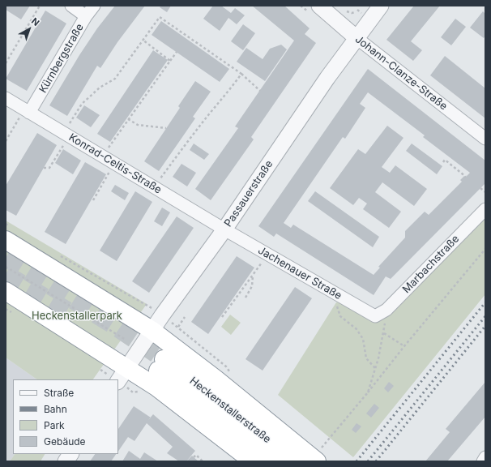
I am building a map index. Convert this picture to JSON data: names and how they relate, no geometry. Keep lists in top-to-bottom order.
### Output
{
  "streets": {
    "highway": ["Heckenstallerstraße"],
    "street": [
      "Kürnbergstraße",
      "Johann-Clanze-Straße",
      "Konrad-Celtis-Straße",
      "Passauerstraße",
      "Marbachstraße",
      "Jachenauer Straße"
    ]
  },
  "crossings": [
    ["Kürnbergstraße", "Konrad-Celtis-Straße"],
    ["Johann-Clanze-Straße", "Passauerstraße"],
    ["Konrad-Celtis-Straße", "Passauerstraße"],
    ["Konrad-Celtis-Straße", "Jachenauer Straße"],
    ["Passauerstraße", "Jachenauer Straße"],
    ["Marbachstraße", "Jachenauer Straße"]
  ],
  "parks": ["Heckenstallerpark"],
  "legend": [
    "Straße",
    "Bahn",
    "Park",
    "Gebäude"
  ],
  "north": "top right"
}
